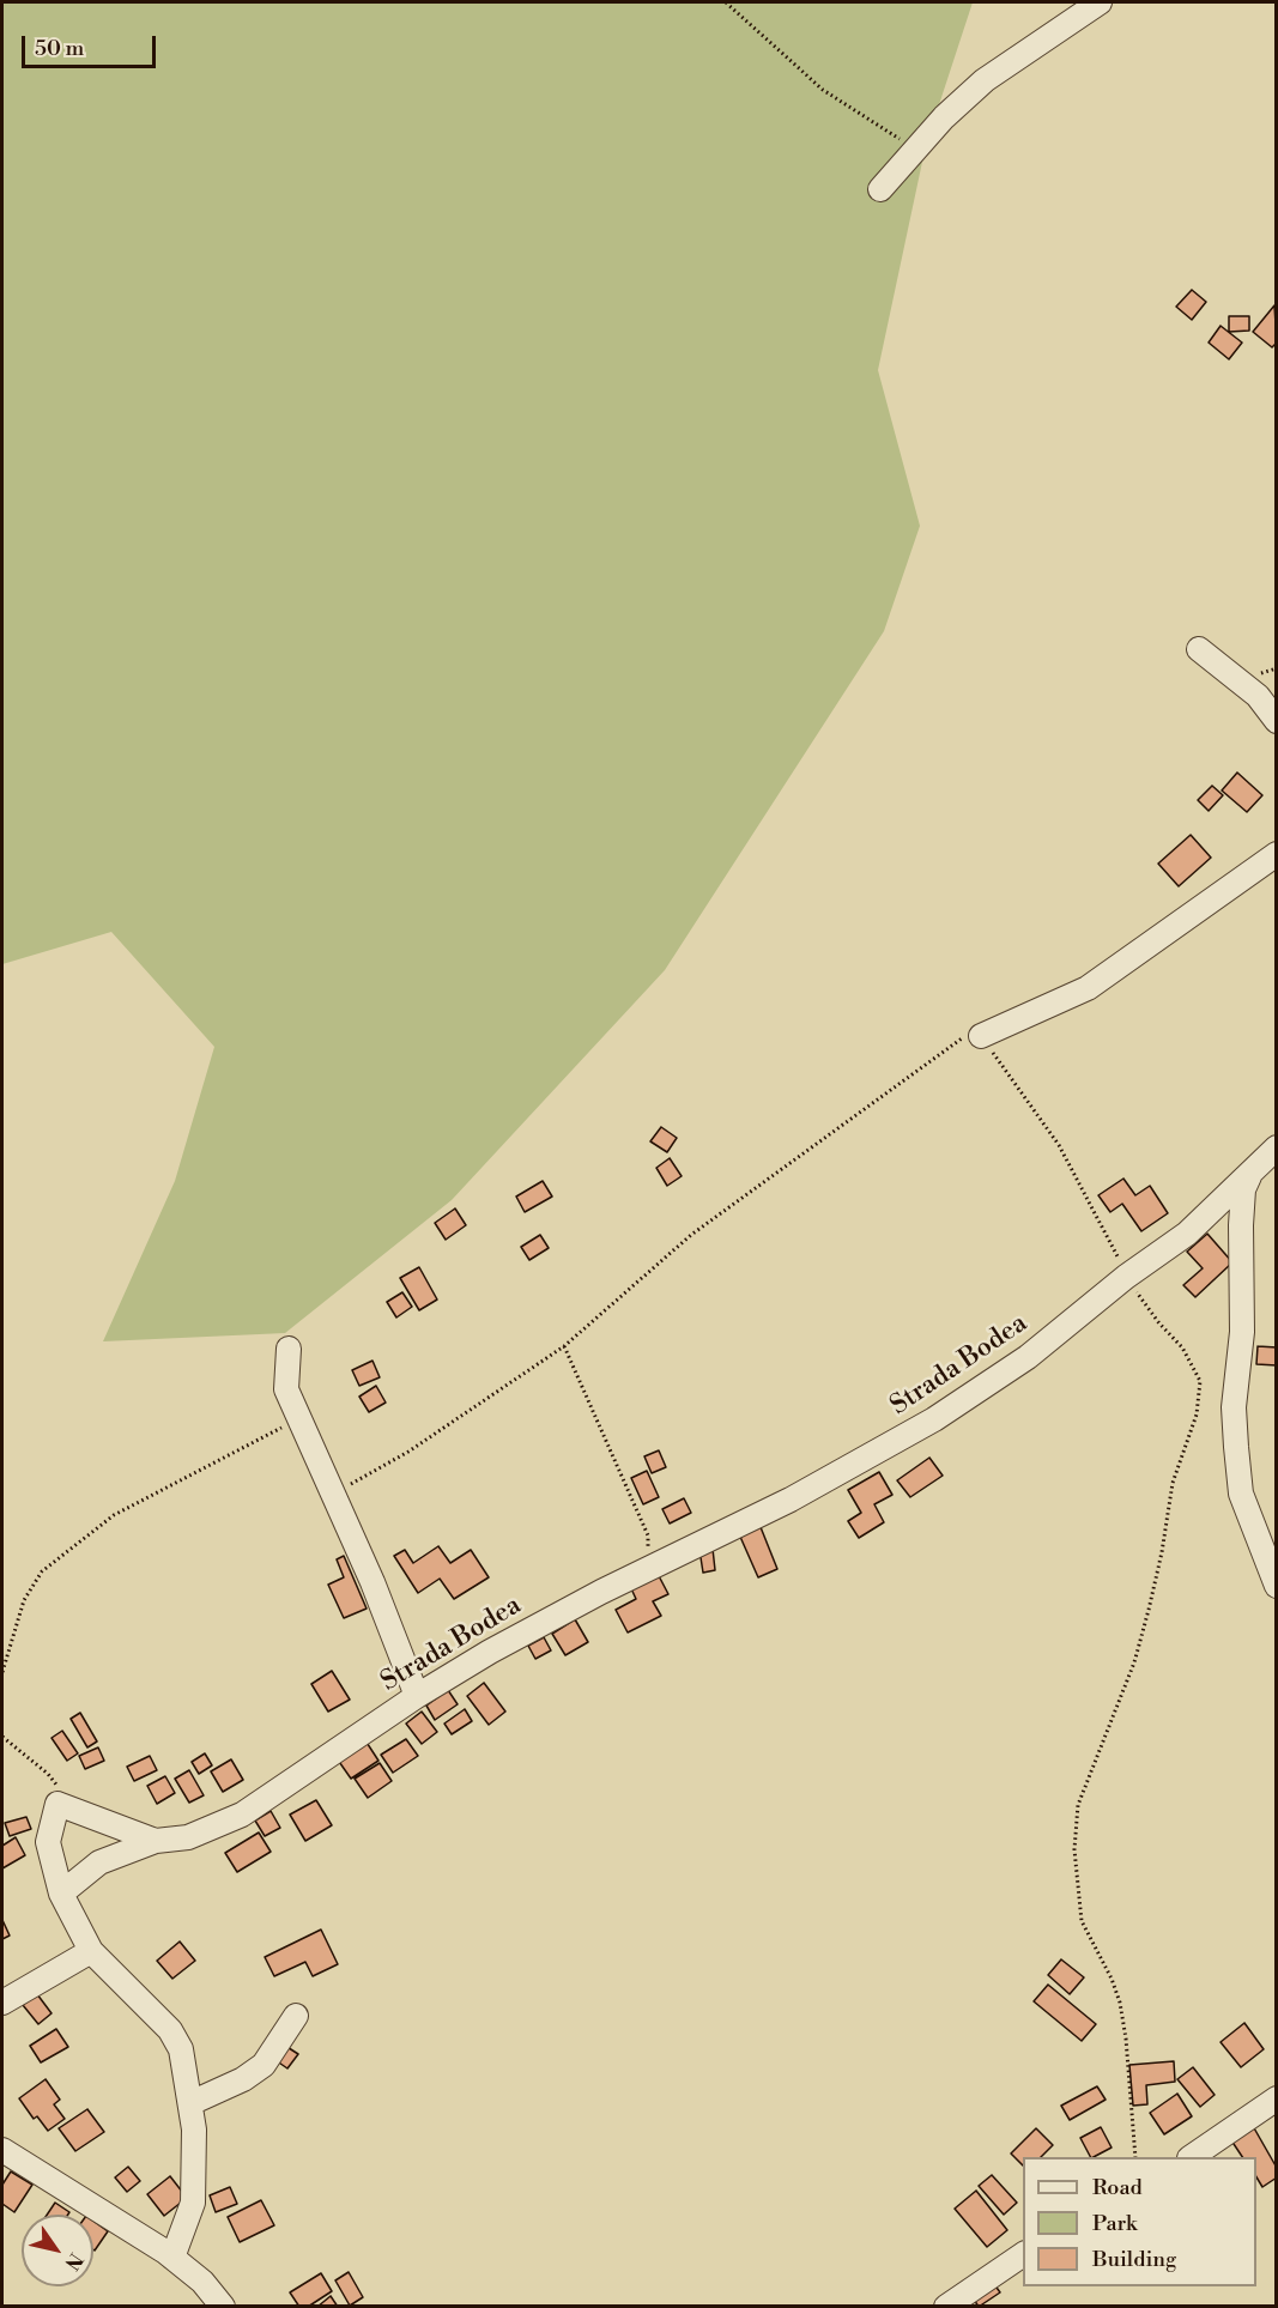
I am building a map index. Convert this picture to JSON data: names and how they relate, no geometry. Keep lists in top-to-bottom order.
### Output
{
  "streets": {
    "street": ["Strada Bodea"]
  },
  "legend": ["Road", "Park", "Building"],
  "scale_bar": "50 m",
  "north": "bottom right"
}
